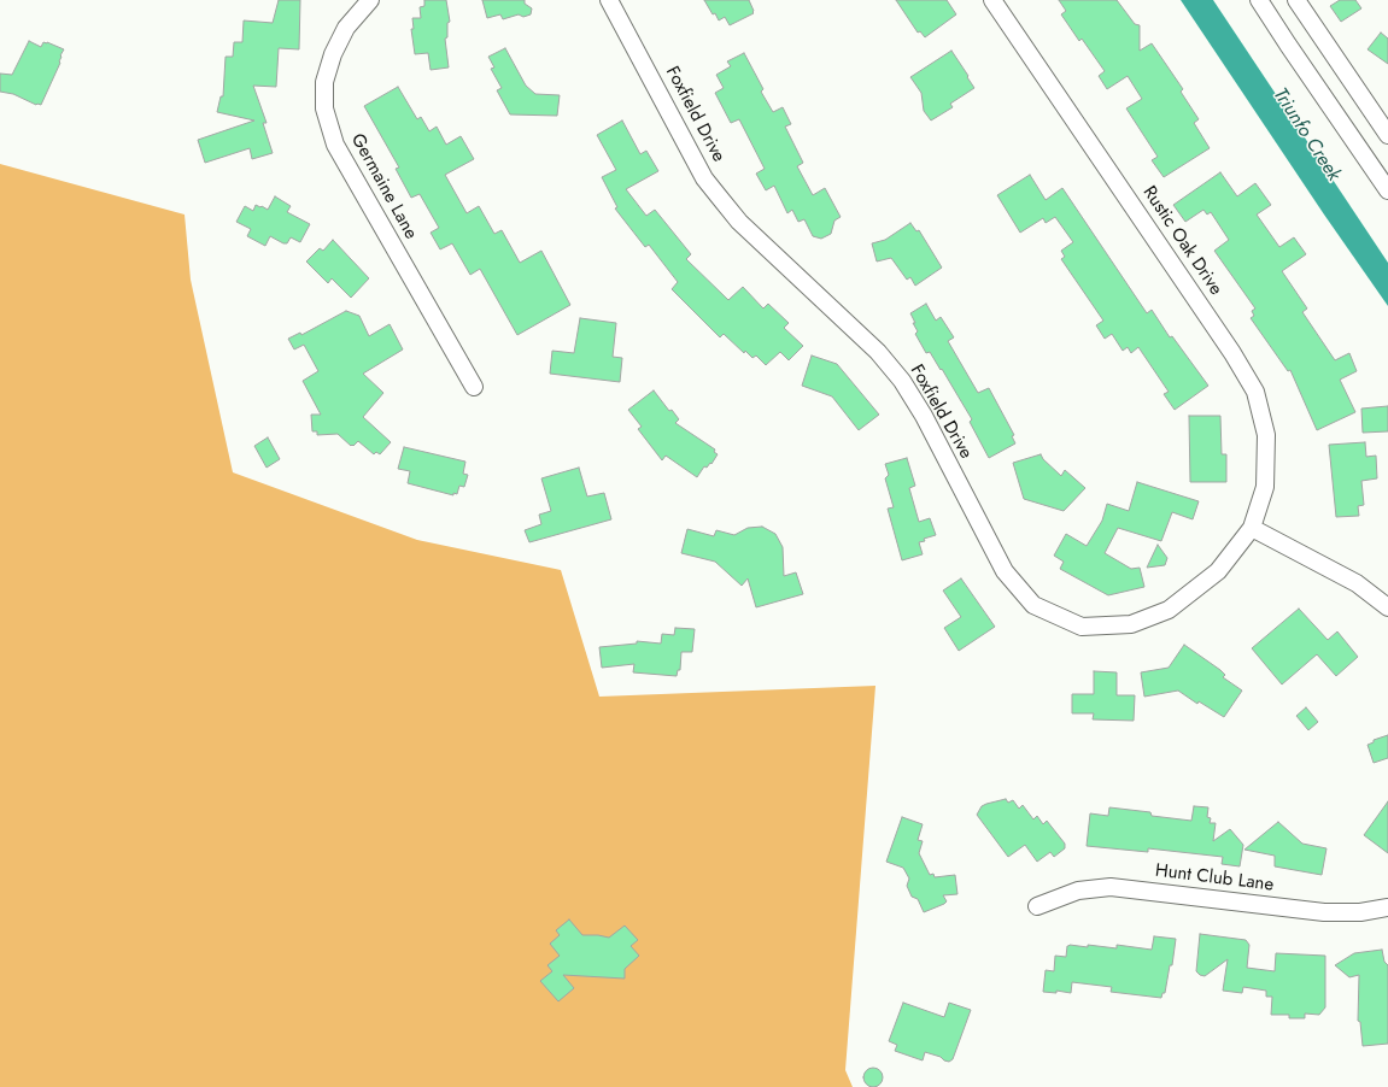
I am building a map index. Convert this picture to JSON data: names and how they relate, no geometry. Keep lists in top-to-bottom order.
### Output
{
  "streets": {
    "street": [
      "Foxfield Drive",
      "Germaine Lane",
      "Rustic Oak Drive",
      "Hunt Club Lane"
    ]
  },
  "crossings": [
    ["Foxfield Drive", "Rustic Oak Drive"]
  ],
  "water": ["Triunfo Creek"]
}
